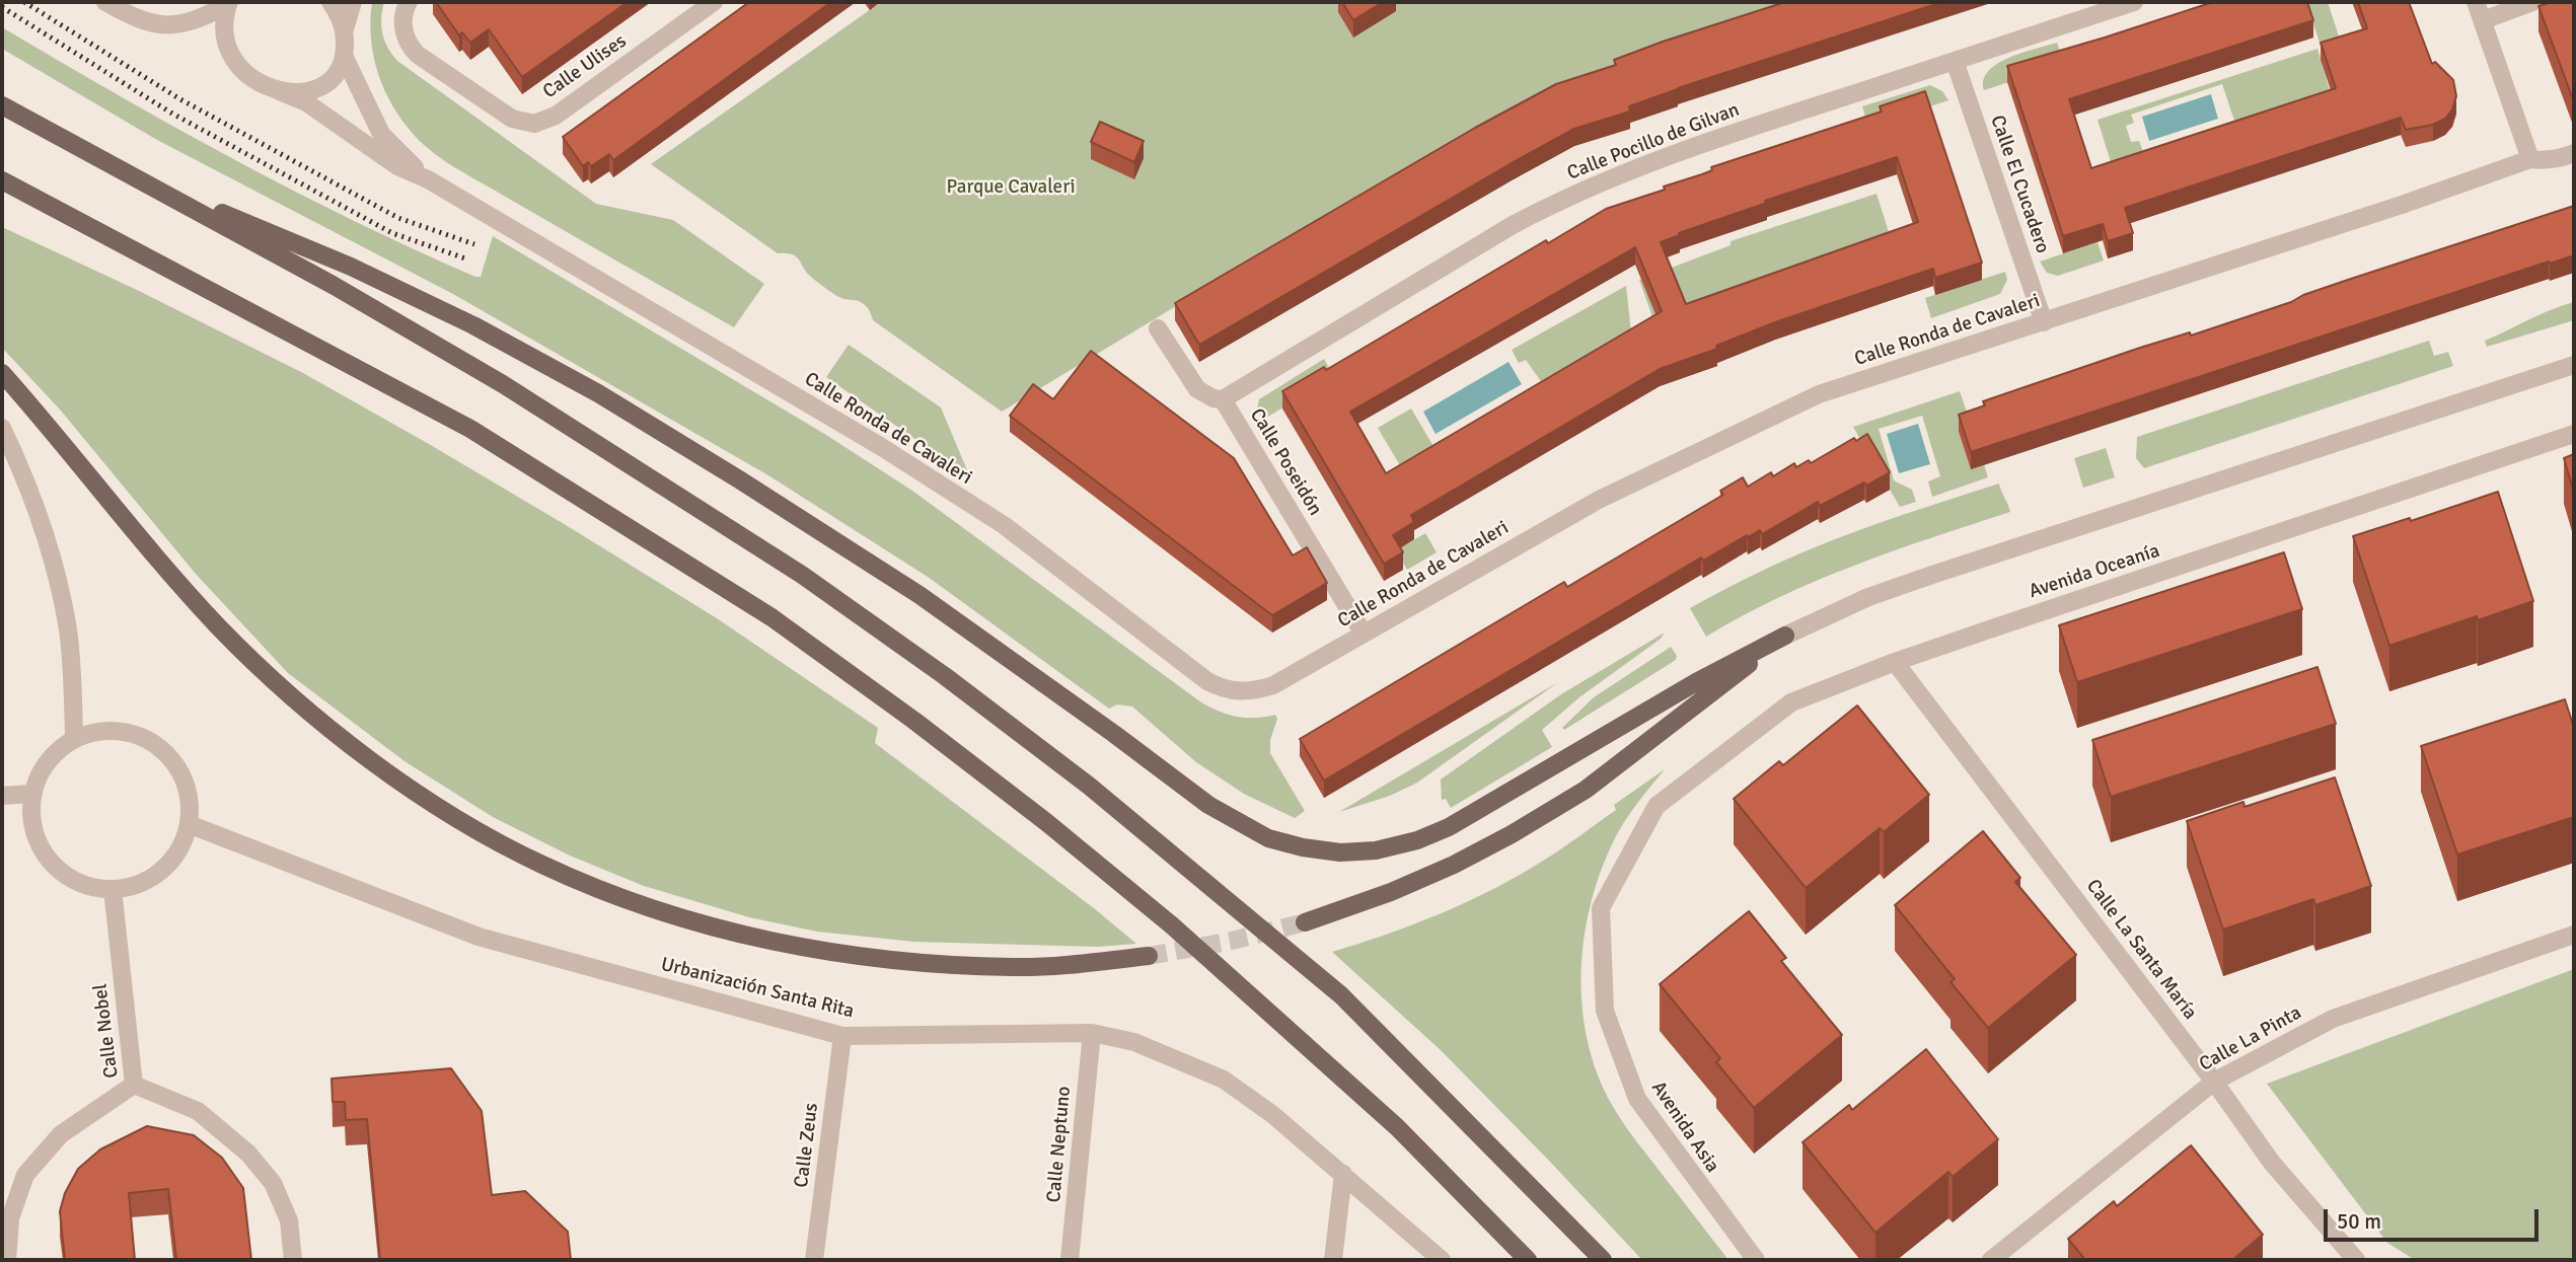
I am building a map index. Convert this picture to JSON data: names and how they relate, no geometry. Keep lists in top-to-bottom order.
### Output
{
  "streets": {
    "street": [
      "Calle Ulises",
      "Calle Pocillo de Gilvan",
      "Calle El Cucadero",
      "Calle Ronda de Cavaleri",
      "Calle Poseidón",
      "Avenida Oceanía",
      "Calle La Santa María",
      "Urbanización Santa Rita",
      "Calle Nobel",
      "Calle La Pinta",
      "Avenida Asia",
      "Calle Neptuno",
      "Calle Zeus"
    ]
  },
  "crossings": [
    ["Calle Pocillo de Gilvan", "Calle El Cucadero"],
    ["Calle Pocillo de Gilvan", "Calle Poseidón"],
    ["Calle El Cucadero", "Calle Ronda de Cavaleri"],
    ["Calle Ronda de Cavaleri", "Calle Poseidón"],
    ["Avenida Oceanía", "Calle La Santa María"],
    ["Avenida Oceanía", "Avenida Asia"],
    ["Calle La Santa María", "Calle La Pinta"],
    ["Urbanización Santa Rita", "Calle Nobel"],
    ["Urbanización Santa Rita", "Calle Neptuno"],
    ["Urbanización Santa Rita", "Calle Zeus"]
  ],
  "parks": ["Parque Cavaleri"],
  "scale_bar": "50 m"
}
